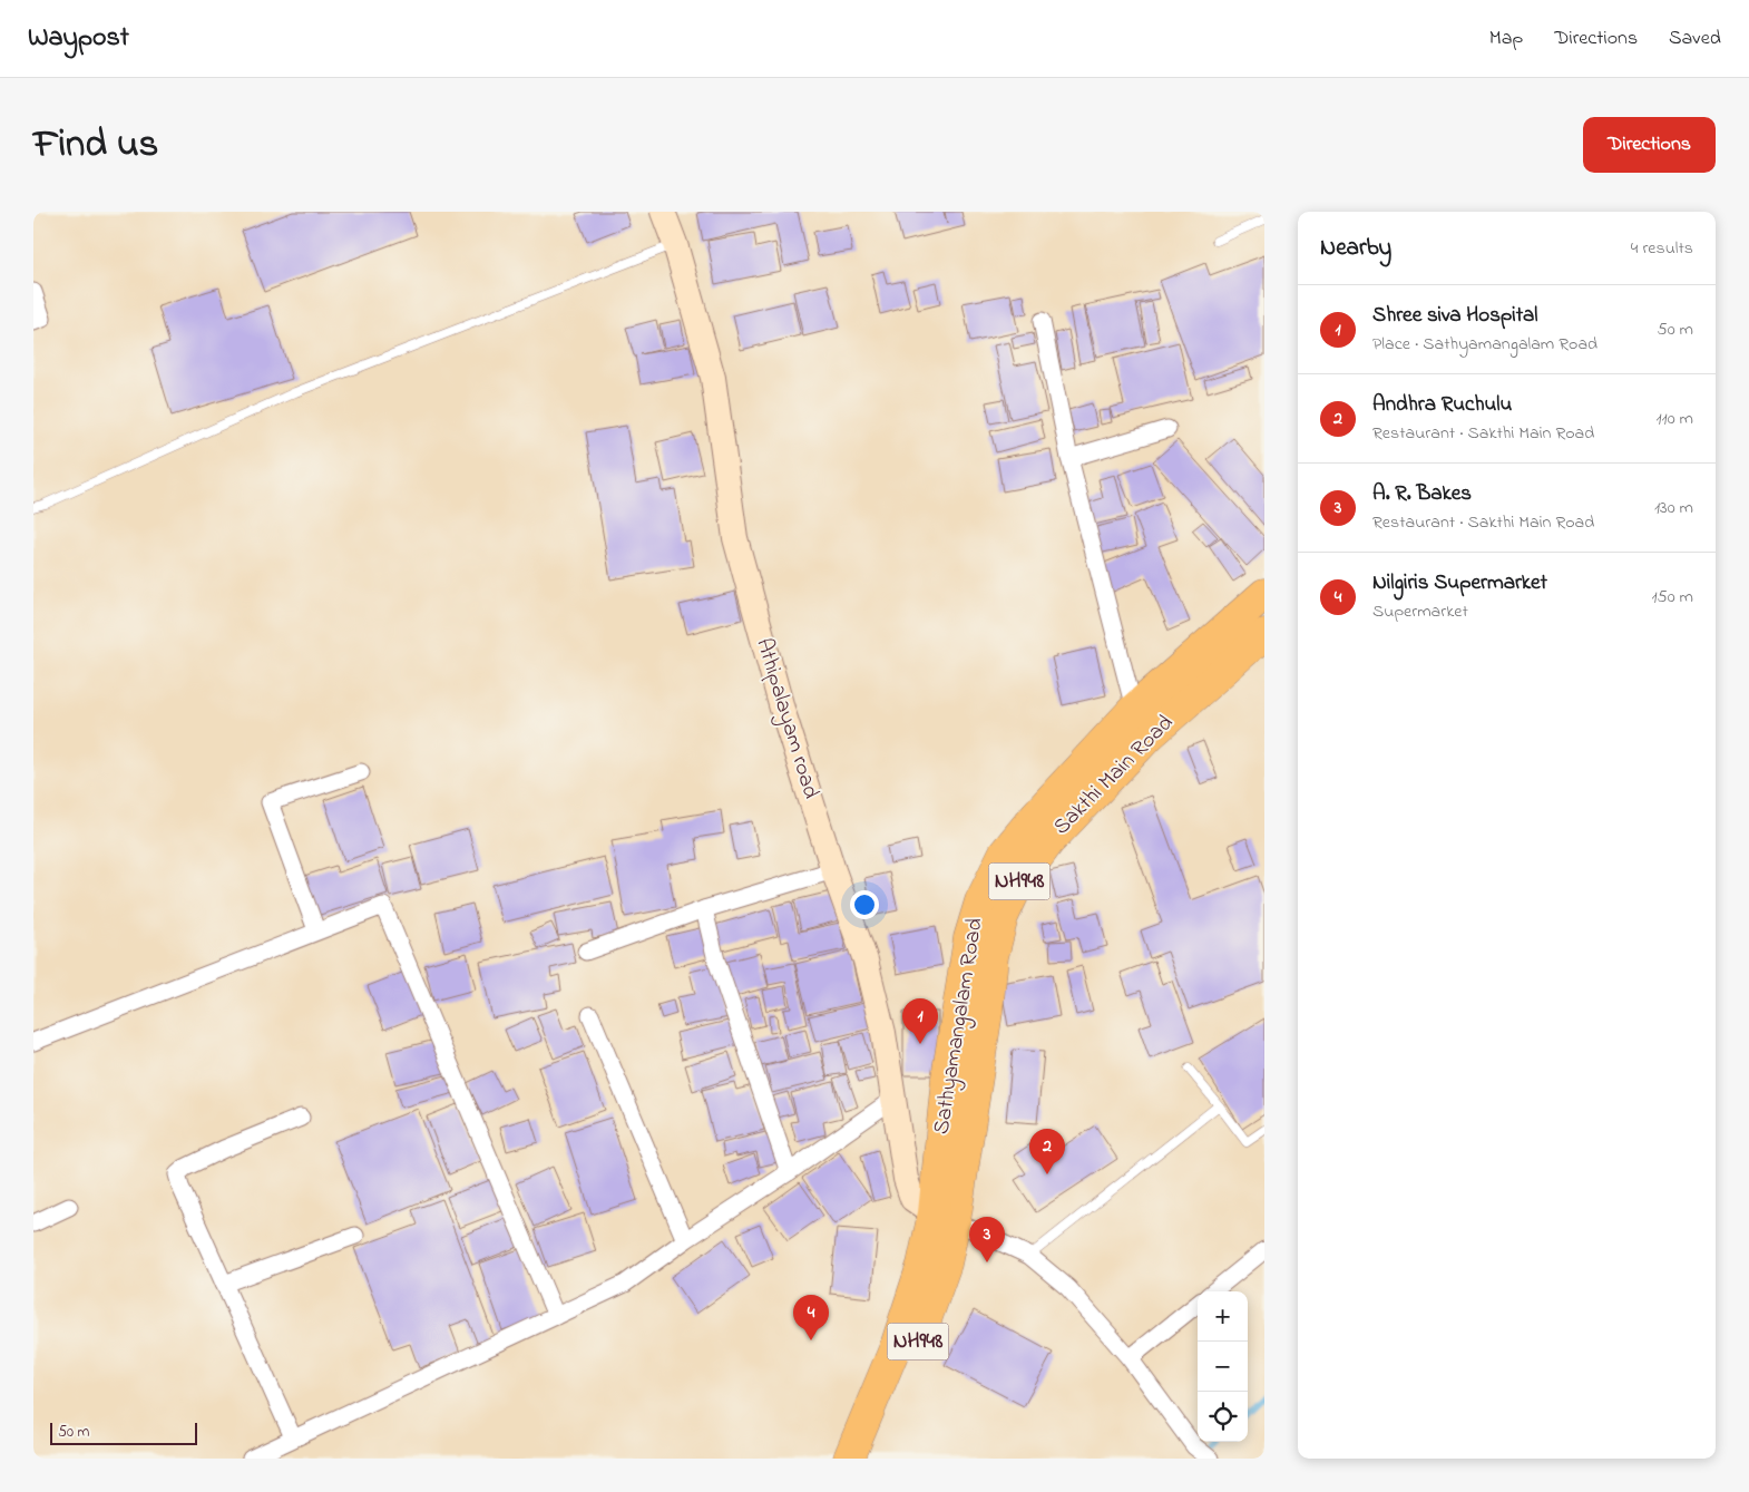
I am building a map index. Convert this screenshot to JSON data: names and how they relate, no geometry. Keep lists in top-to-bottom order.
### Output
{
  "streets": {
    "highway": ["Sakthi Main Road", "NH948", "Sathyamangalam Road"],
    "street": ["Athipalayam road"]
  },
  "crossings": [
    ["Athipalayam road", "Sakthi Main Road"],
    ["Athipalayam road", "Sathyamangalam Road"],
    ["Sakthi Main Road", "Sathyamangalam Road"]
  ],
  "scale_bar": "50 m",
  "page": {
    "header": "Waypost",
    "nav": ["Map", "Directions", "Saved"],
    "title": "Find us",
    "buttons": "Directions",
    "heading": ["Nearby", "4 results"],
    "list": [
      {
        "mark": "1",
        "name": "Shree siva Hospital",
        "note": "Place · Sathyamangalam Road",
        "value": "50 m"
      },
      {
        "mark": "2",
        "name": "Andhra Ruchulu",
        "note": "Restaurant · Sakthi Main Road",
        "value": "110 m"
      },
      {
        "mark": "3",
        "name": "A. R. Bakes",
        "note": "Restaurant · Sakthi Main Road",
        "value": "130 m"
      },
      {
        "mark": "4",
        "name": "Nilgiris Supermarket",
        "note": "Supermarket",
        "value": "150 m"
      }
    ],
    "pins": [
      "1",
      "2",
      "3",
      "4"
    ],
    "map_buttons": ["+", "−"],
    "scale": "50 m"
  }
}
